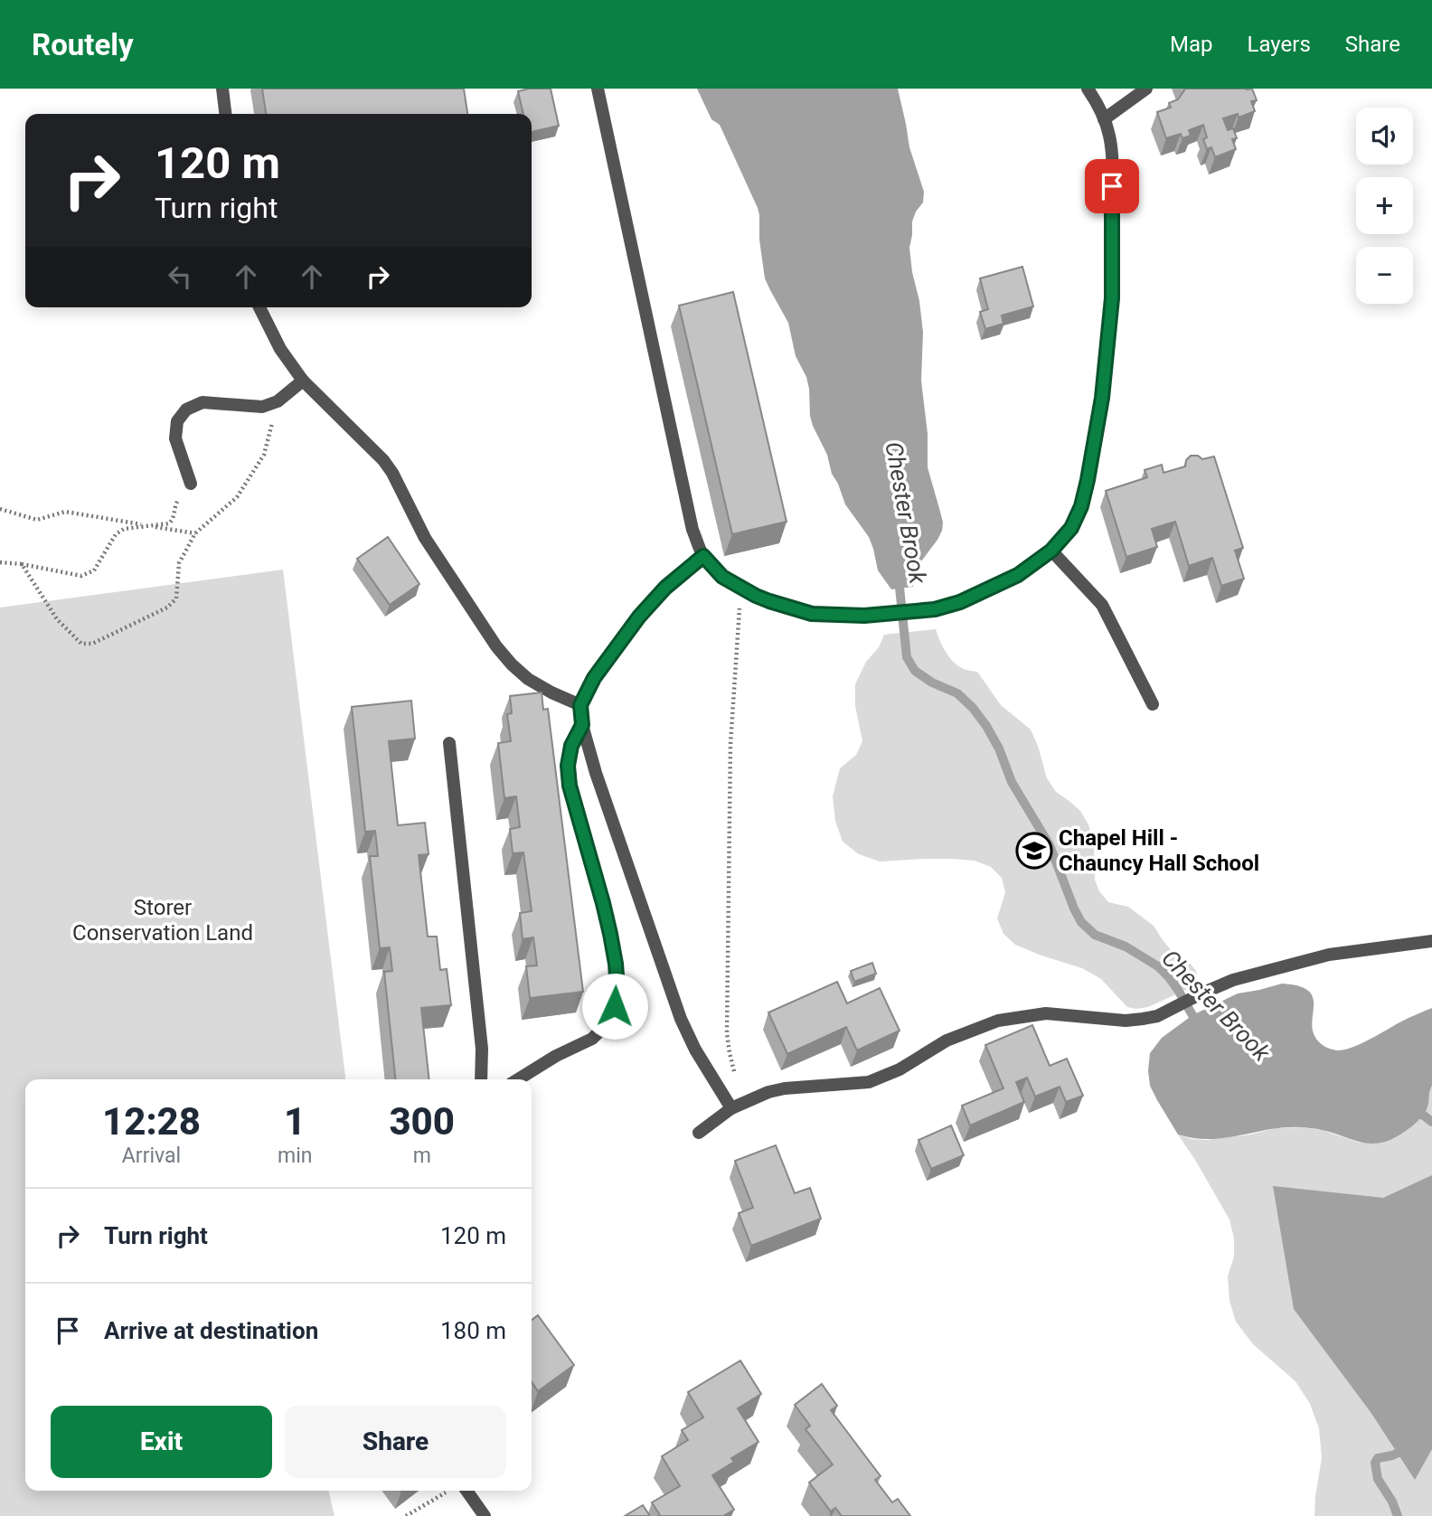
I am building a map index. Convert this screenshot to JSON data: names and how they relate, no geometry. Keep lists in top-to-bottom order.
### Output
{
  "water": ["Chester Brook"],
  "parks": ["Storer Conservation Land"],
  "places": {
    "school or university": ["Chapel Hill - Chauncy Hall School"]
  },
  "page": {
    "header": "Routely",
    "nav": ["Map", "Layers", "Share"],
    "map_buttons": ["+", "−"],
    "turn": ["120 m", "Turn right"],
    "eta": [
      "12:28",
      "Arrival",
      "1",
      "min",
      "300",
      "m"
    ],
    "list": [
      {
        "name": "Turn right",
        "value": "120 m"
      },
      {
        "name": "Arrive at destination",
        "value": "180 m"
      }
    ],
    "buttons": ["Exit", "Share"]
  }
}
